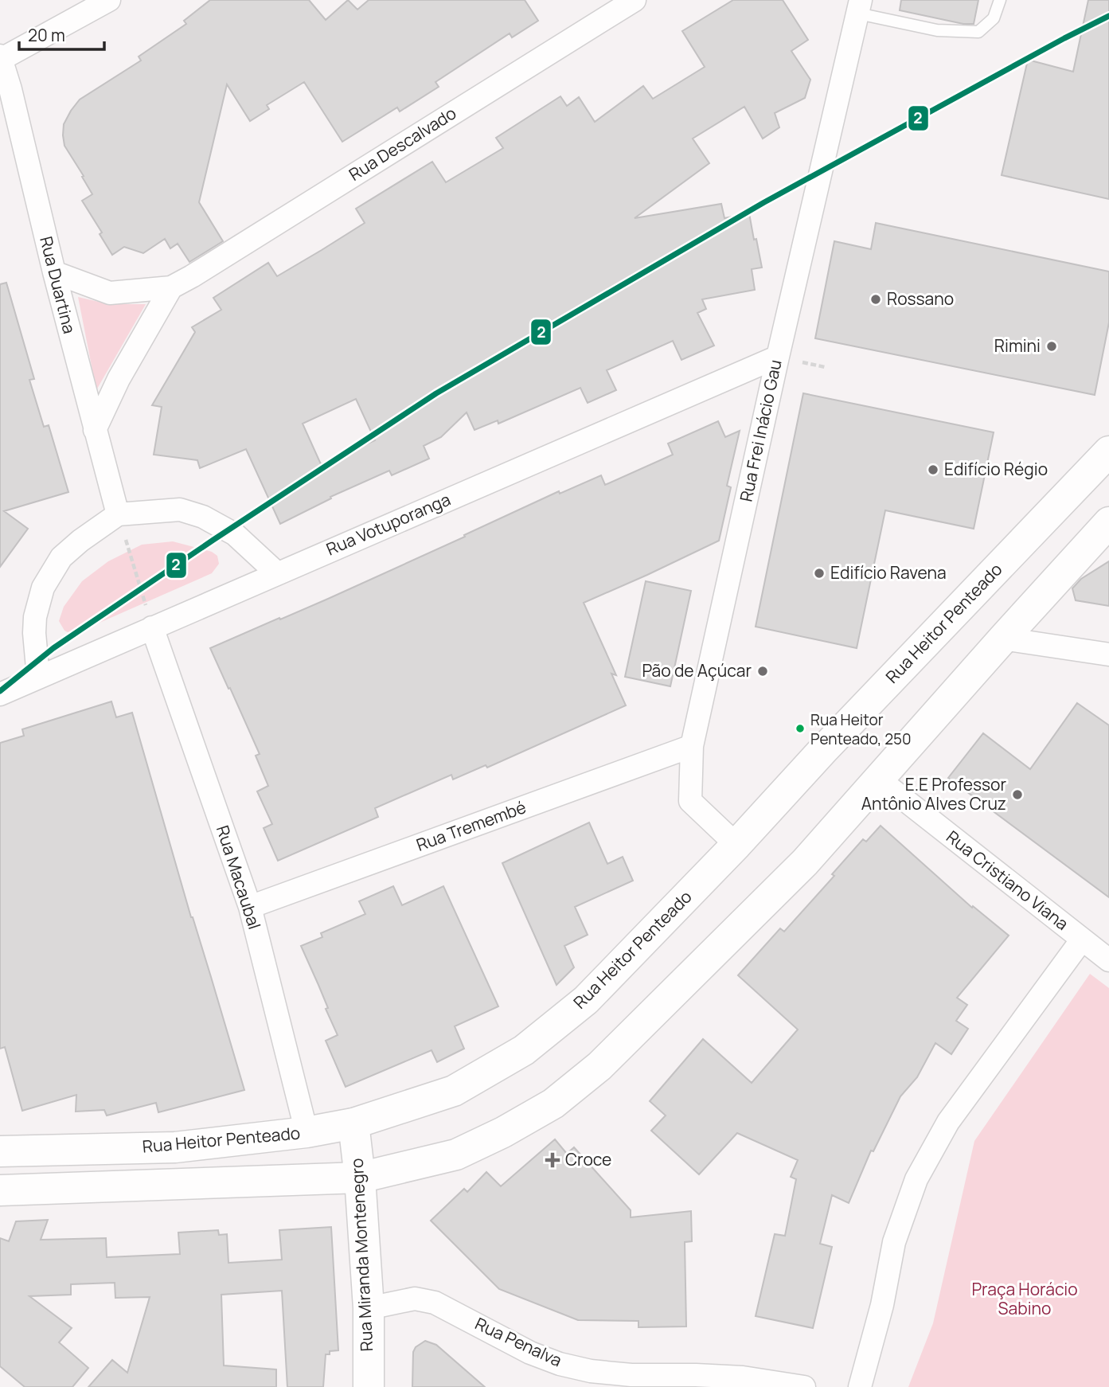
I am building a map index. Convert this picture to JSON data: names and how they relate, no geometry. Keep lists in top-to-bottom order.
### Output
{
  "streets": {
    "main road": ["Rua Heitor Penteado", "Rua Miranda Montenegro"],
    "street": [
      "Rua Descalvado",
      "Rua Duartina",
      "Rua Frei Inácio Gau",
      "Rua Votuporanga",
      "Rua Tremembé",
      "Rua Macaubal",
      "Rua Cristiano Viana",
      "Rua Penalva"
    ]
  },
  "crossings": [
    ["Rua Descalvado", "Rua Duartina"],
    ["Rua Frei Inácio Gau", "Rua Votuporanga"],
    ["Rua Frei Inácio Gau", "Rua Heitor Penteado"],
    ["Rua Frei Inácio Gau", "Rua Tremembé"],
    ["Rua Votuporanga", "Rua Macaubal"],
    ["Rua Heitor Penteado", "Rua Macaubal"],
    ["Rua Heitor Penteado", "Rua Miranda Montenegro"],
    ["Rua Tremembé", "Rua Macaubal"],
    ["Rua Miranda Montenegro", "Rua Penalva"]
  ],
  "parks": ["Praça Horácio Sabino"],
  "places": {
    "other": [
      "Rossano",
      "Rimini",
      "Edifício Régio",
      "Edifício Ravena",
      "Pão de Açúcar",
      "Rua Heitor Penteado, 250",
      "E.E Professor Antônio Alves Cruz"
    ],
    "health": ["Croce"]
  },
  "lines": ["transit line 2"],
  "scale_bar": "20 m"
}
